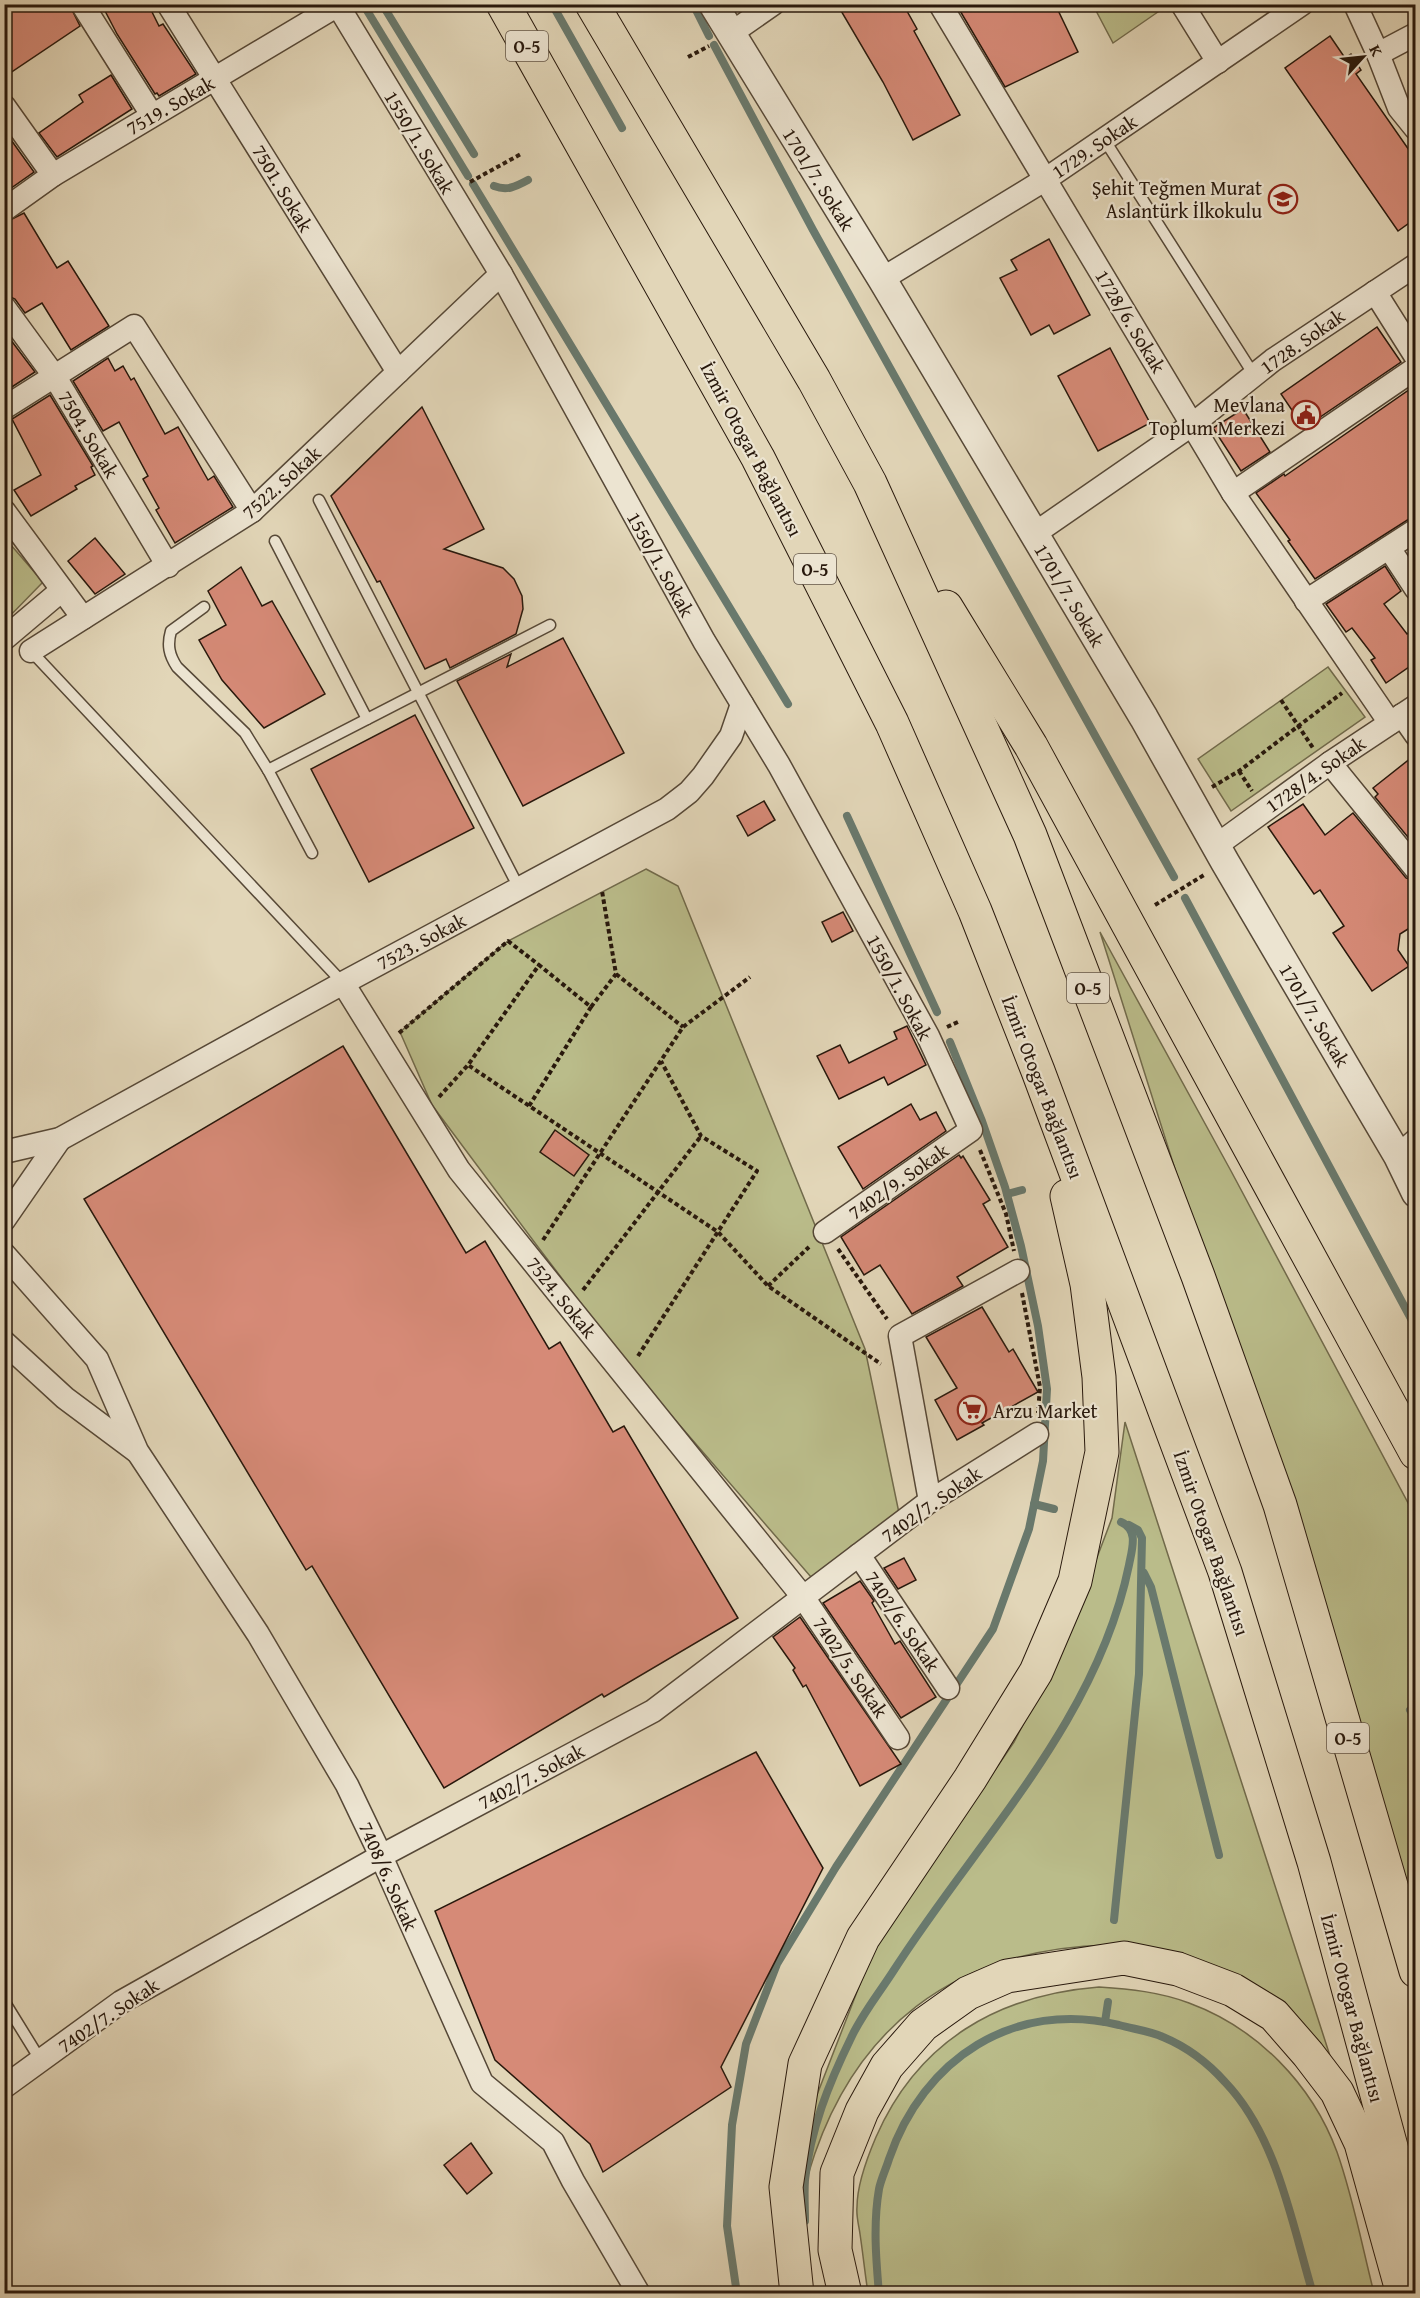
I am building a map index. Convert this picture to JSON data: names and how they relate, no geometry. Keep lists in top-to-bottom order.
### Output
{
  "streets": {
    "highway": ["O-5", "İzmir Otogar Bağlantısı"],
    "street": [
      "7519. Sokak",
      "1550/1. Sokak",
      "1729. Sokak",
      "1701/7. Sokak",
      "7501. Sokak",
      "1728/6. Sokak",
      "1728. Sokak",
      "7504. Sokak",
      "7522. Sokak",
      "1728/4. Sokak",
      "7523. Sokak",
      "7402/9. Sokak",
      "7524. Sokak",
      "7402/7. Sokak",
      "7402/6. Sokak",
      "7402/5. Sokak",
      "7408/6. Sokak"
    ]
  },
  "crossings": [
    ["7519. Sokak", "1550/1. Sokak"],
    ["7519. Sokak", "7501. Sokak"],
    ["1550/1. Sokak", "7522. Sokak"],
    ["1550/1. Sokak", "7523. Sokak"],
    ["1550/1. Sokak", "7402/9. Sokak"],
    ["1729. Sokak", "1701/7. Sokak"],
    ["1729. Sokak", "1728/6. Sokak"],
    ["1701/7. Sokak", "1728. Sokak"],
    ["1701/7. Sokak", "1728/4. Sokak"],
    ["7501. Sokak", "7522. Sokak"],
    ["1728/6. Sokak", "1728. Sokak"],
    ["1728/6. Sokak", "1728/4. Sokak"],
    ["7504. Sokak", "7522. Sokak"],
    ["7523. Sokak", "7524. Sokak"],
    ["7524. Sokak", "7402/7. Sokak"],
    ["7524. Sokak", "7402/5. Sokak"],
    ["7402/7. Sokak", "7402/6. Sokak"],
    ["7402/7. Sokak", "7402/5. Sokak"],
    ["7402/7. Sokak", "7408/6. Sokak"]
  ],
  "places": {
    "school or university": ["Şehit Teğmen Murat Aslantürk İlkokulu"],
    "public building": ["Mevlana Toplum Merkezi"],
    "supermarket": ["Arzu Market"]
  },
  "north": "top right"
}
